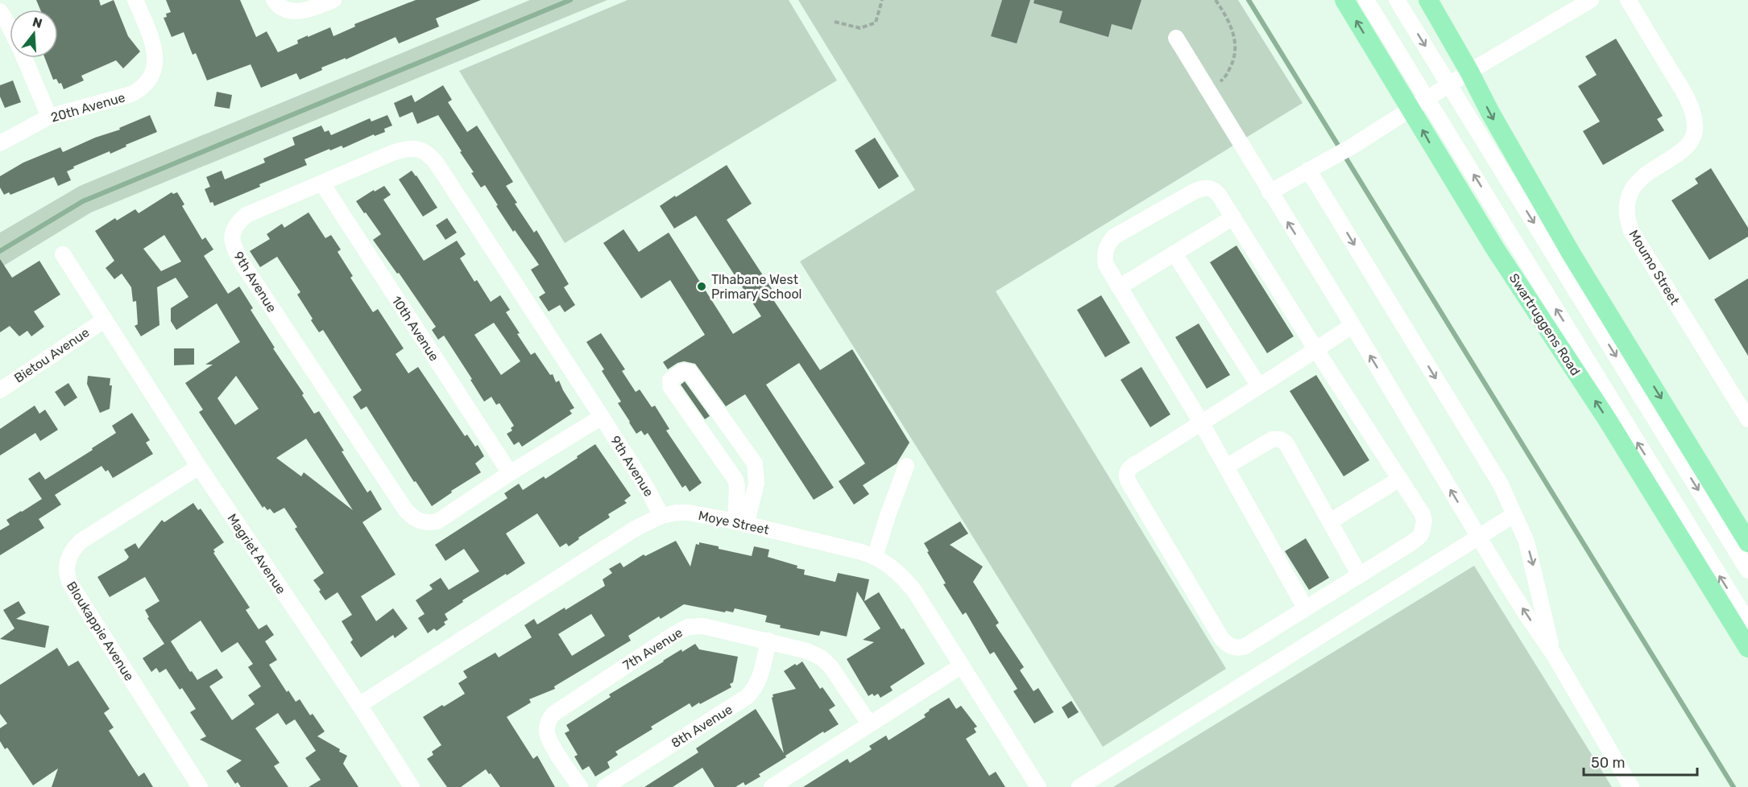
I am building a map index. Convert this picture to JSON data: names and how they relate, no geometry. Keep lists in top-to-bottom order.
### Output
{
  "streets": {
    "main road": ["Swartruggens Road"],
    "street": [
      "20th Avenue",
      "Moumo Street",
      "9th Avenue",
      "10th Avenue",
      "Bietou Avenue",
      "Moye Street",
      "Magriet Avenue",
      "Bloukappie Avenue",
      "7th Avenue",
      "8th Avenue"
    ]
  },
  "crossings": [
    ["9th Avenue", "10th Avenue"],
    ["9th Avenue", "Moye Street"],
    ["Bietou Avenue", "Magriet Avenue"],
    ["Moye Street", "Magriet Avenue"],
    ["Magriet Avenue", "Bloukappie Avenue"],
    ["7th Avenue", "8th Avenue"]
  ],
  "places": ["Tlhabane West Primary School"],
  "scale_bar": "50 m",
  "north": "top"
}
